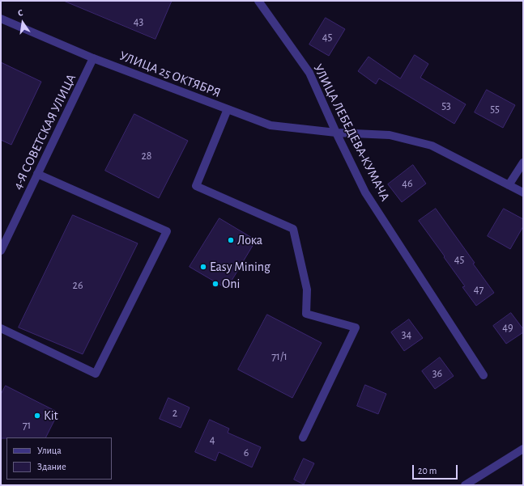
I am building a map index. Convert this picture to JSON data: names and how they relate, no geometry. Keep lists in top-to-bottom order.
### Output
{
  "streets": {
    "street": ["УЛИЦА 25 ОКТЯБРЯ", "4-Я СОВЕТСКАЯ УЛИЦА", "УЛИЦА ЛЕБЕДЕВА-КУМАЧА"]
  },
  "crossings": [
    ["УЛИЦА 25 ОКТЯБРЯ", "4-Я СОВЕТСКАЯ УЛИЦА"],
    ["УЛИЦА 25 ОКТЯБРЯ", "УЛИЦА ЛЕБЕДЕВА-КУМАЧА"]
  ],
  "places": [
    "Лока",
    "Easy Mining",
    "Oni",
    "Kit"
  ],
  "house_numbers": [
    "43",
    "45",
    "53",
    "55",
    "28",
    "46",
    "45",
    "26",
    "47",
    "49",
    "34",
    "71/1",
    "36",
    "2",
    "71",
    "4",
    "6"
  ],
  "legend": ["Улица", "Здание"],
  "scale_bar": "20 m",
  "north": "top"
}
